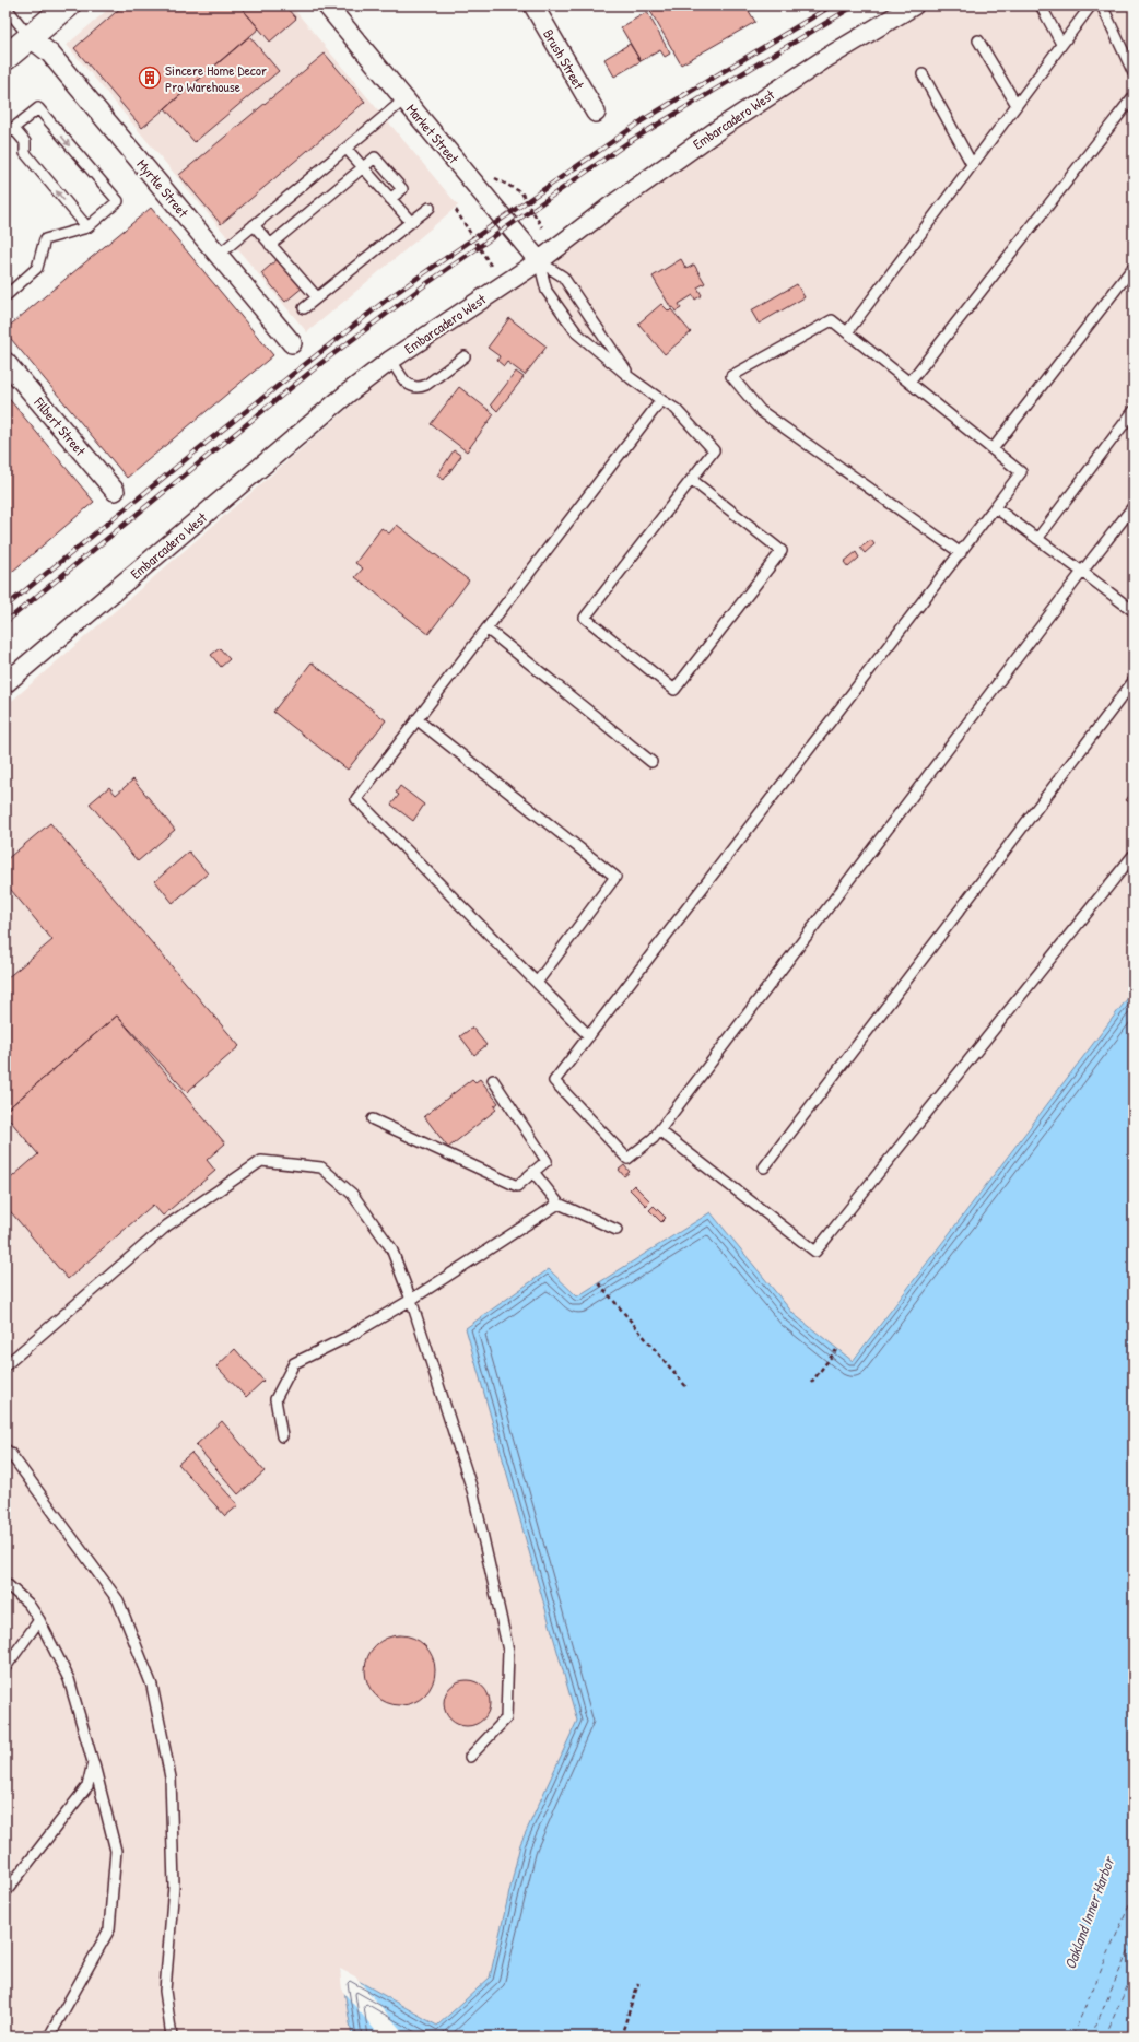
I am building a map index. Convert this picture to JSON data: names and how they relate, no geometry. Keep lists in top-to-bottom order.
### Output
{
  "streets": {
    "street": [
      "Brush Street",
      "Embarcadero West",
      "Market Street",
      "Myrtle Street",
      "Filbert Street"
    ]
  },
  "crossings": [
    ["Embarcadero West", "Market Street"]
  ],
  "water": ["Oakland Inner Harbor"],
  "places": {
    "building": ["Sincere Home Decor Pro Warehouse"]
  }
}
